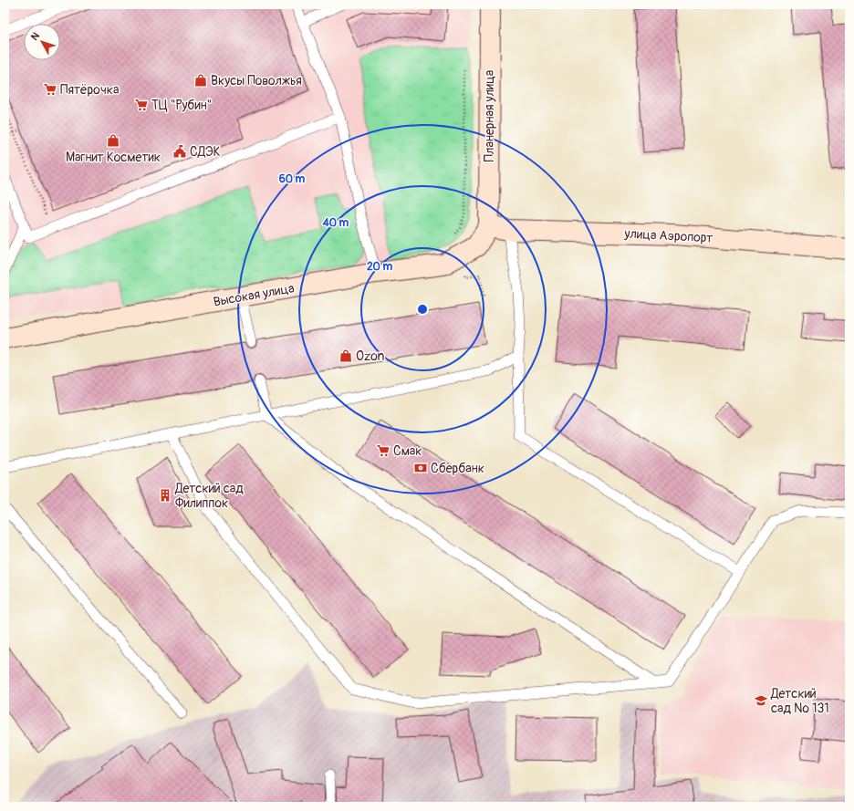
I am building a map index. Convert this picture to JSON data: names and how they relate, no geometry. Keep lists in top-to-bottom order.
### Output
{
  "streets": {
    "main road": ["Планерная улица", "улица Аэропорт", "Высокая улица"]
  },
  "crossings": [
    ["Планерная улица", "улица Аэропорт"],
    ["Планерная улица", "Высокая улица"],
    ["улица Аэропорт", "Высокая улица"]
  ],
  "places": {
    "shop": ["Вкусы Поволжья", "Магнит Косметик", "Ozon"],
    "supermarket": ["Пятёрочка", "ТЦ \"Рубин\"", "Смак"],
    "public building": ["СДЭК"],
    "bank": ["Сбербанк"],
    "building": ["Детский сад Филиппок"],
    "school or university": ["Детский сад № 131"]
  },
  "north": "top left",
  "rings": ["60 m", "40 m", "20 m"]
}
